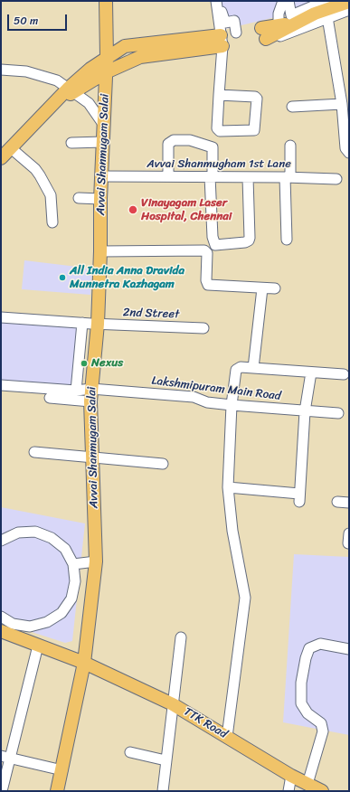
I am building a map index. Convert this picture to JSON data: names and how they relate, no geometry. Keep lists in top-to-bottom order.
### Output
{
  "streets": {
    "main road": ["Avvai Shanmugam Salai", "TTK Road"],
    "street": ["Avvai Shanmugham 1st Lane", "2nd Street", "Lakshmipuram Main Road"]
  },
  "crossings": [
    ["Avvai Shanmugam Salai", "Avvai Shanmugham 1st Lane"],
    ["Avvai Shanmugam Salai", "2nd Street"],
    ["Avvai Shanmugam Salai", "Lakshmipuram Main Road"],
    ["Avvai Shanmugam Salai", "TTK Road"]
  ],
  "places": ["Vinayagam Laser Hospital, Chennai", "All India Anna Dravida Munnetra Kazhagam", "Nexus"],
  "scale_bar": "50 m"
}
